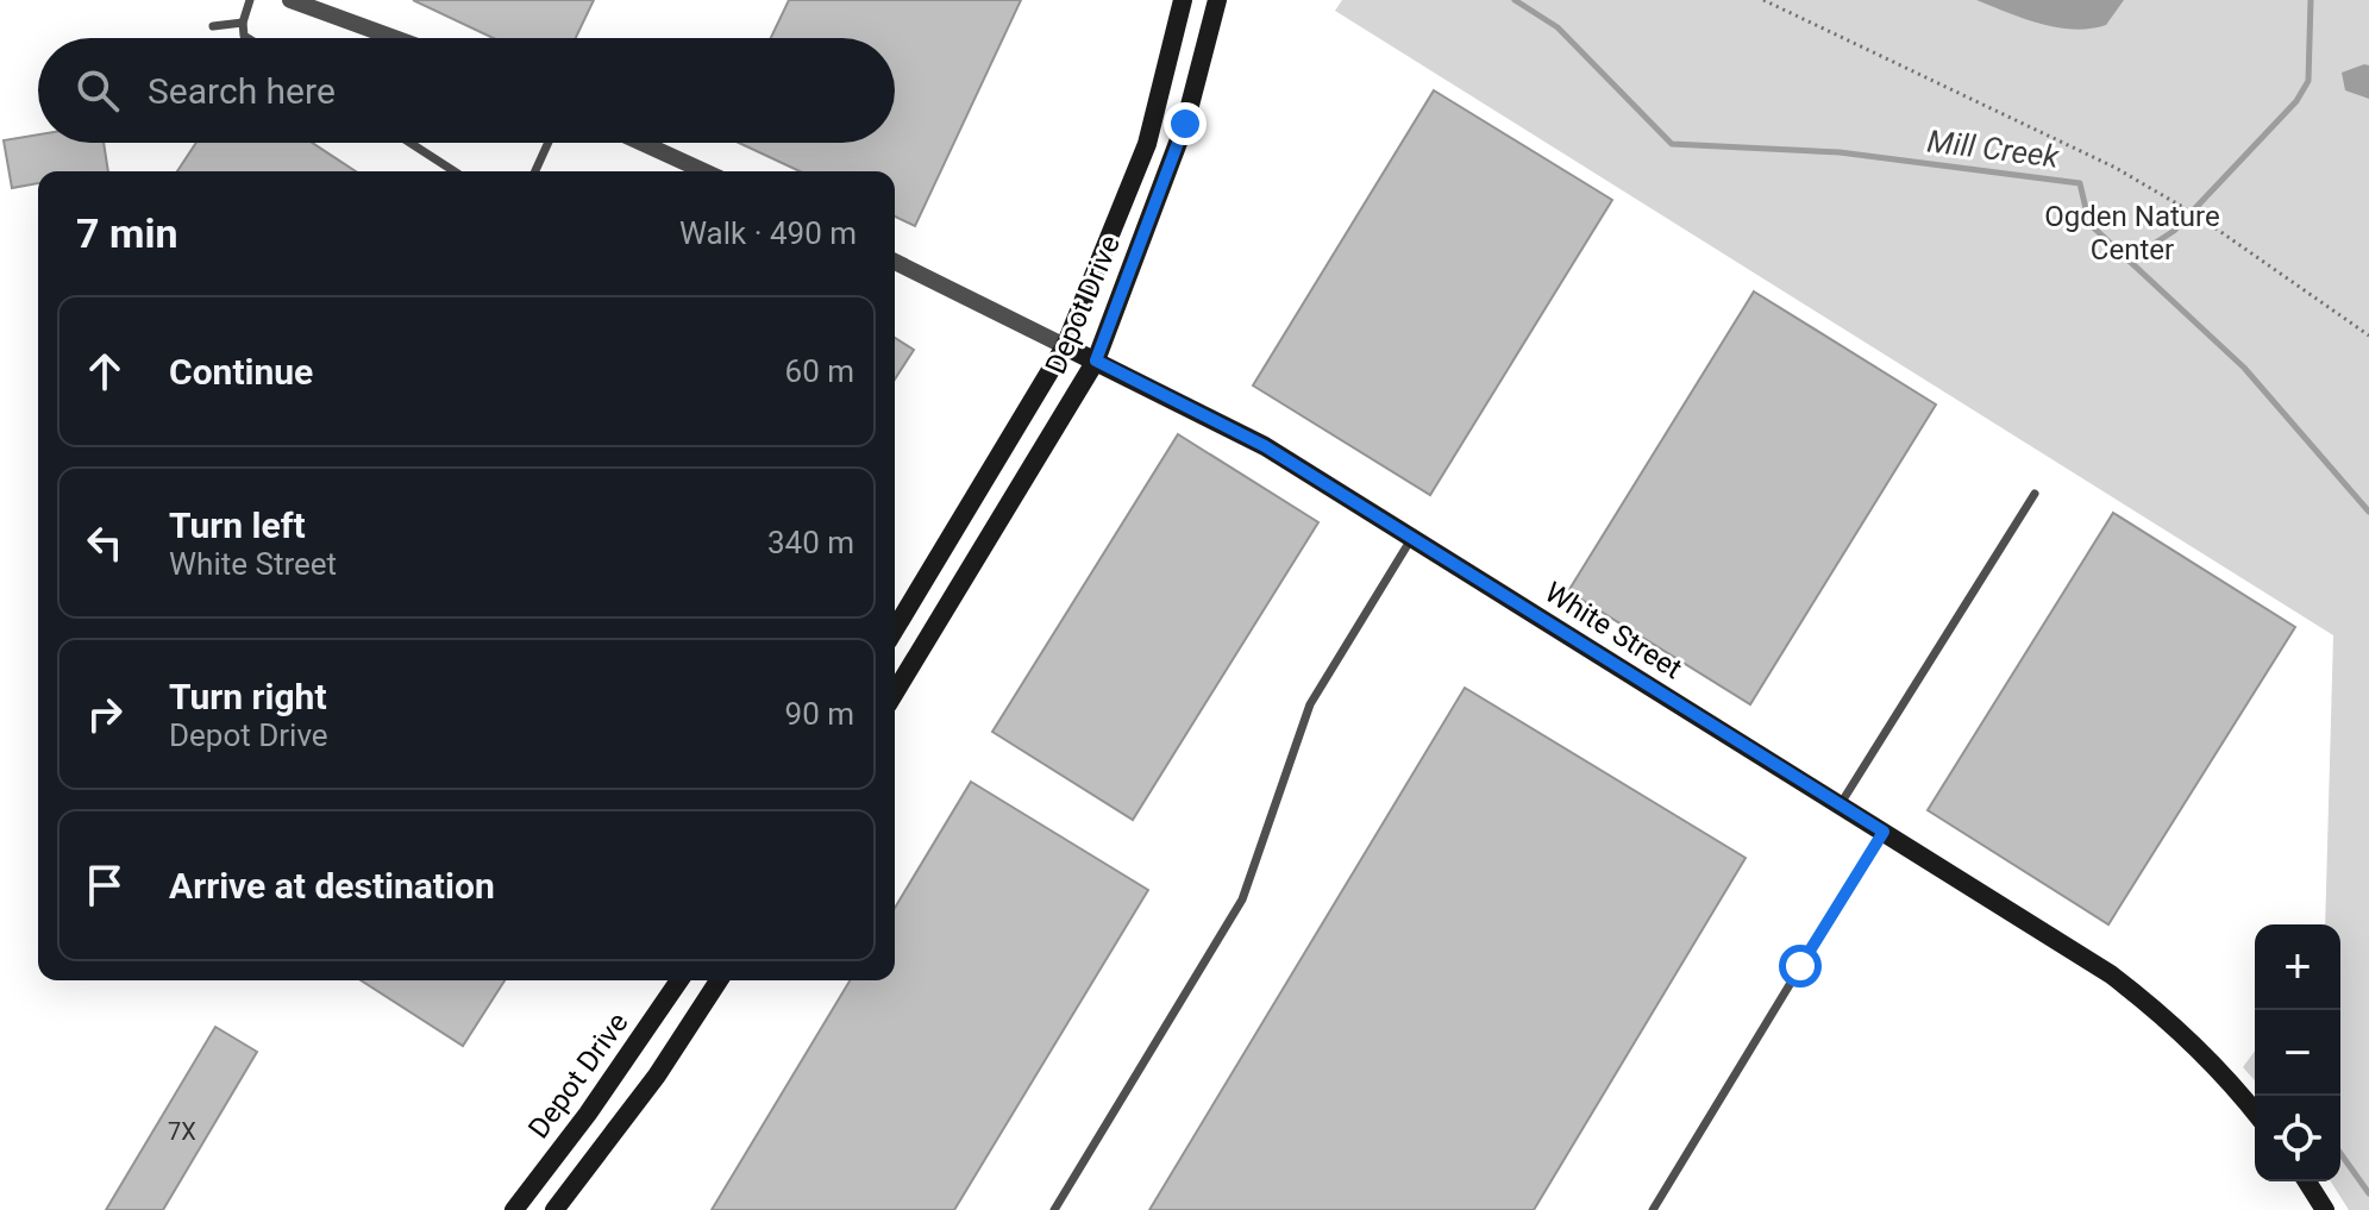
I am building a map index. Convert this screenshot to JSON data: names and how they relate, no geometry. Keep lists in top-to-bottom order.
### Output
{
  "streets": {
    "main road": ["Depot Drive", "White Street"]
  },
  "crossings": [
    ["Depot Drive", "White Street"]
  ],
  "water": ["Mill Creek"],
  "parks": ["Ogden Nature Center"],
  "house_numbers": ["7X"],
  "page": {
    "search": "Search here",
    "heading": ["7 min", "Walk · 490 m"],
    "list": [
      ["Continue", "60 m"],
      ["Turn left", "White Street", "340 m"],
      ["Turn right", "Depot Drive", "90 m"],
      "Arrive at destination"
    ],
    "map_buttons": ["+", "−"]
  }
}
